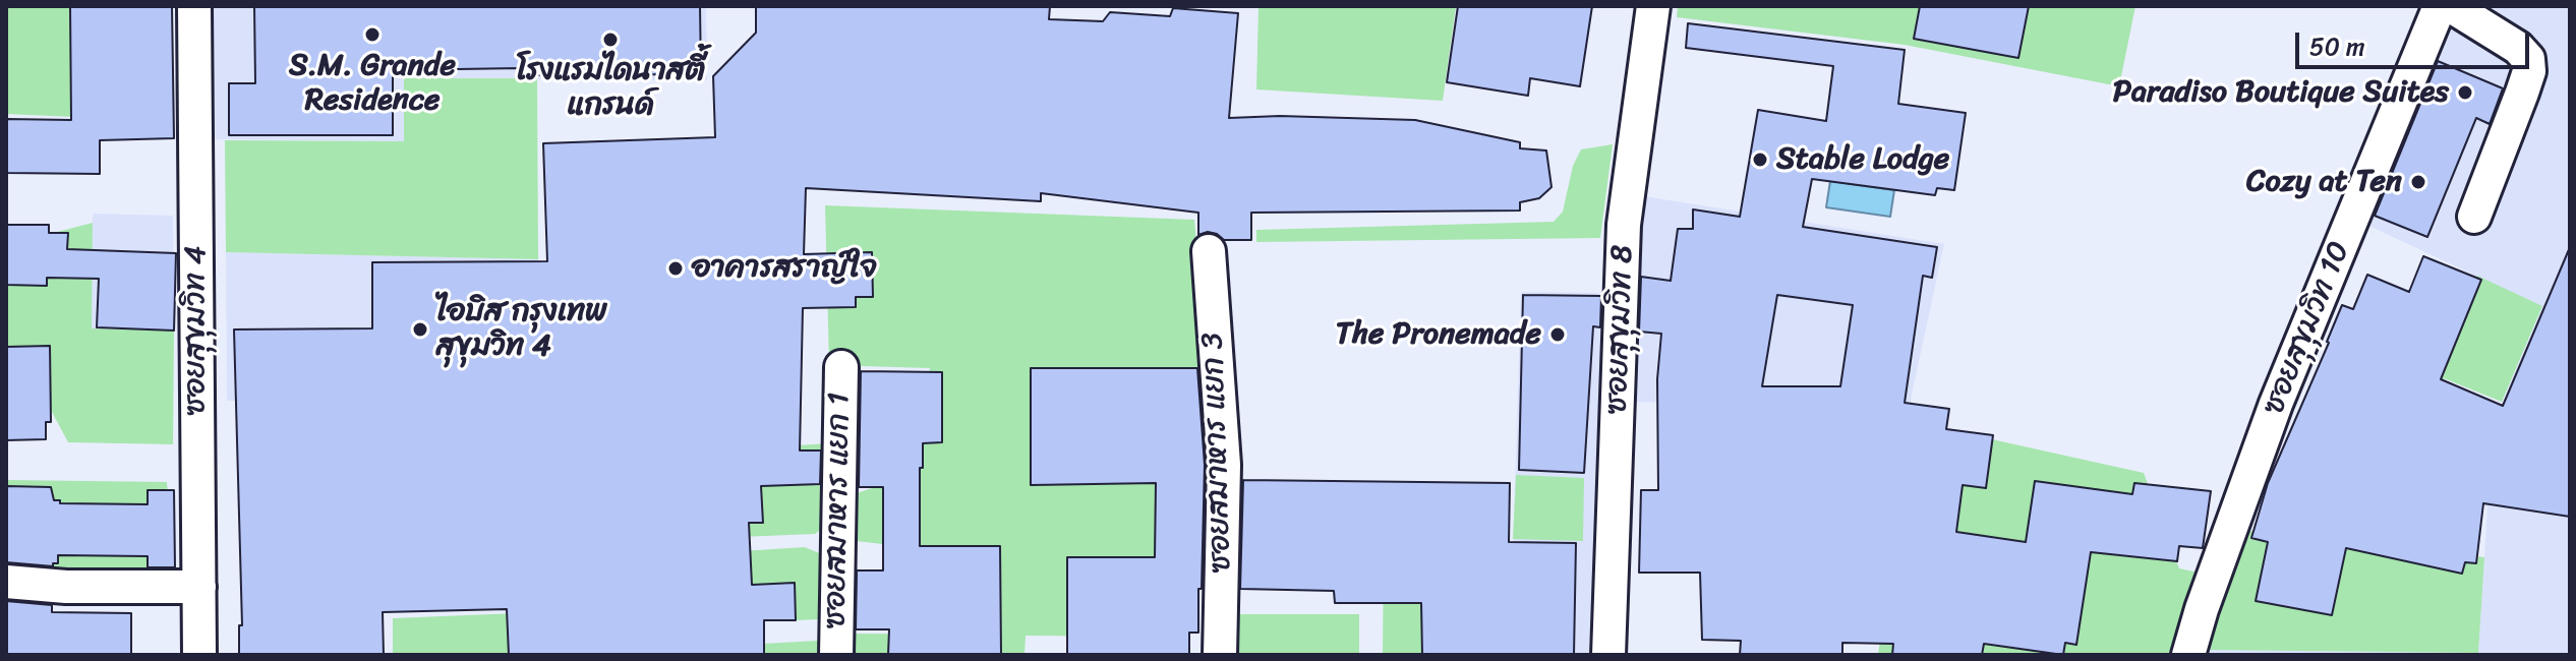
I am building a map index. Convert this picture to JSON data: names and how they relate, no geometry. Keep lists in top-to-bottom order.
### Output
{
  "streets": {
    "street": [
      "ซอยสุขุมวิท 10",
      "ซอยสุขุมวิท 8",
      "ซอยสุขุมวิท 4",
      "ซอยสมาหาร แยก 3",
      "ซอยสมาหาร แยก 1"
    ]
  },
  "places": [
    "S.M. Grande Residence",
    "โรงแรมไดนาสตี้ แกรนด์",
    "Paradiso Boutique Suites",
    "Stable Lodge",
    "Cozy at Ten",
    "อาคารสราญ์ใจ",
    "ไอบิส กรุงเทพ สุขุมวิท 4",
    "The Pronemade"
  ],
  "scale_bar": "50 m"
}
